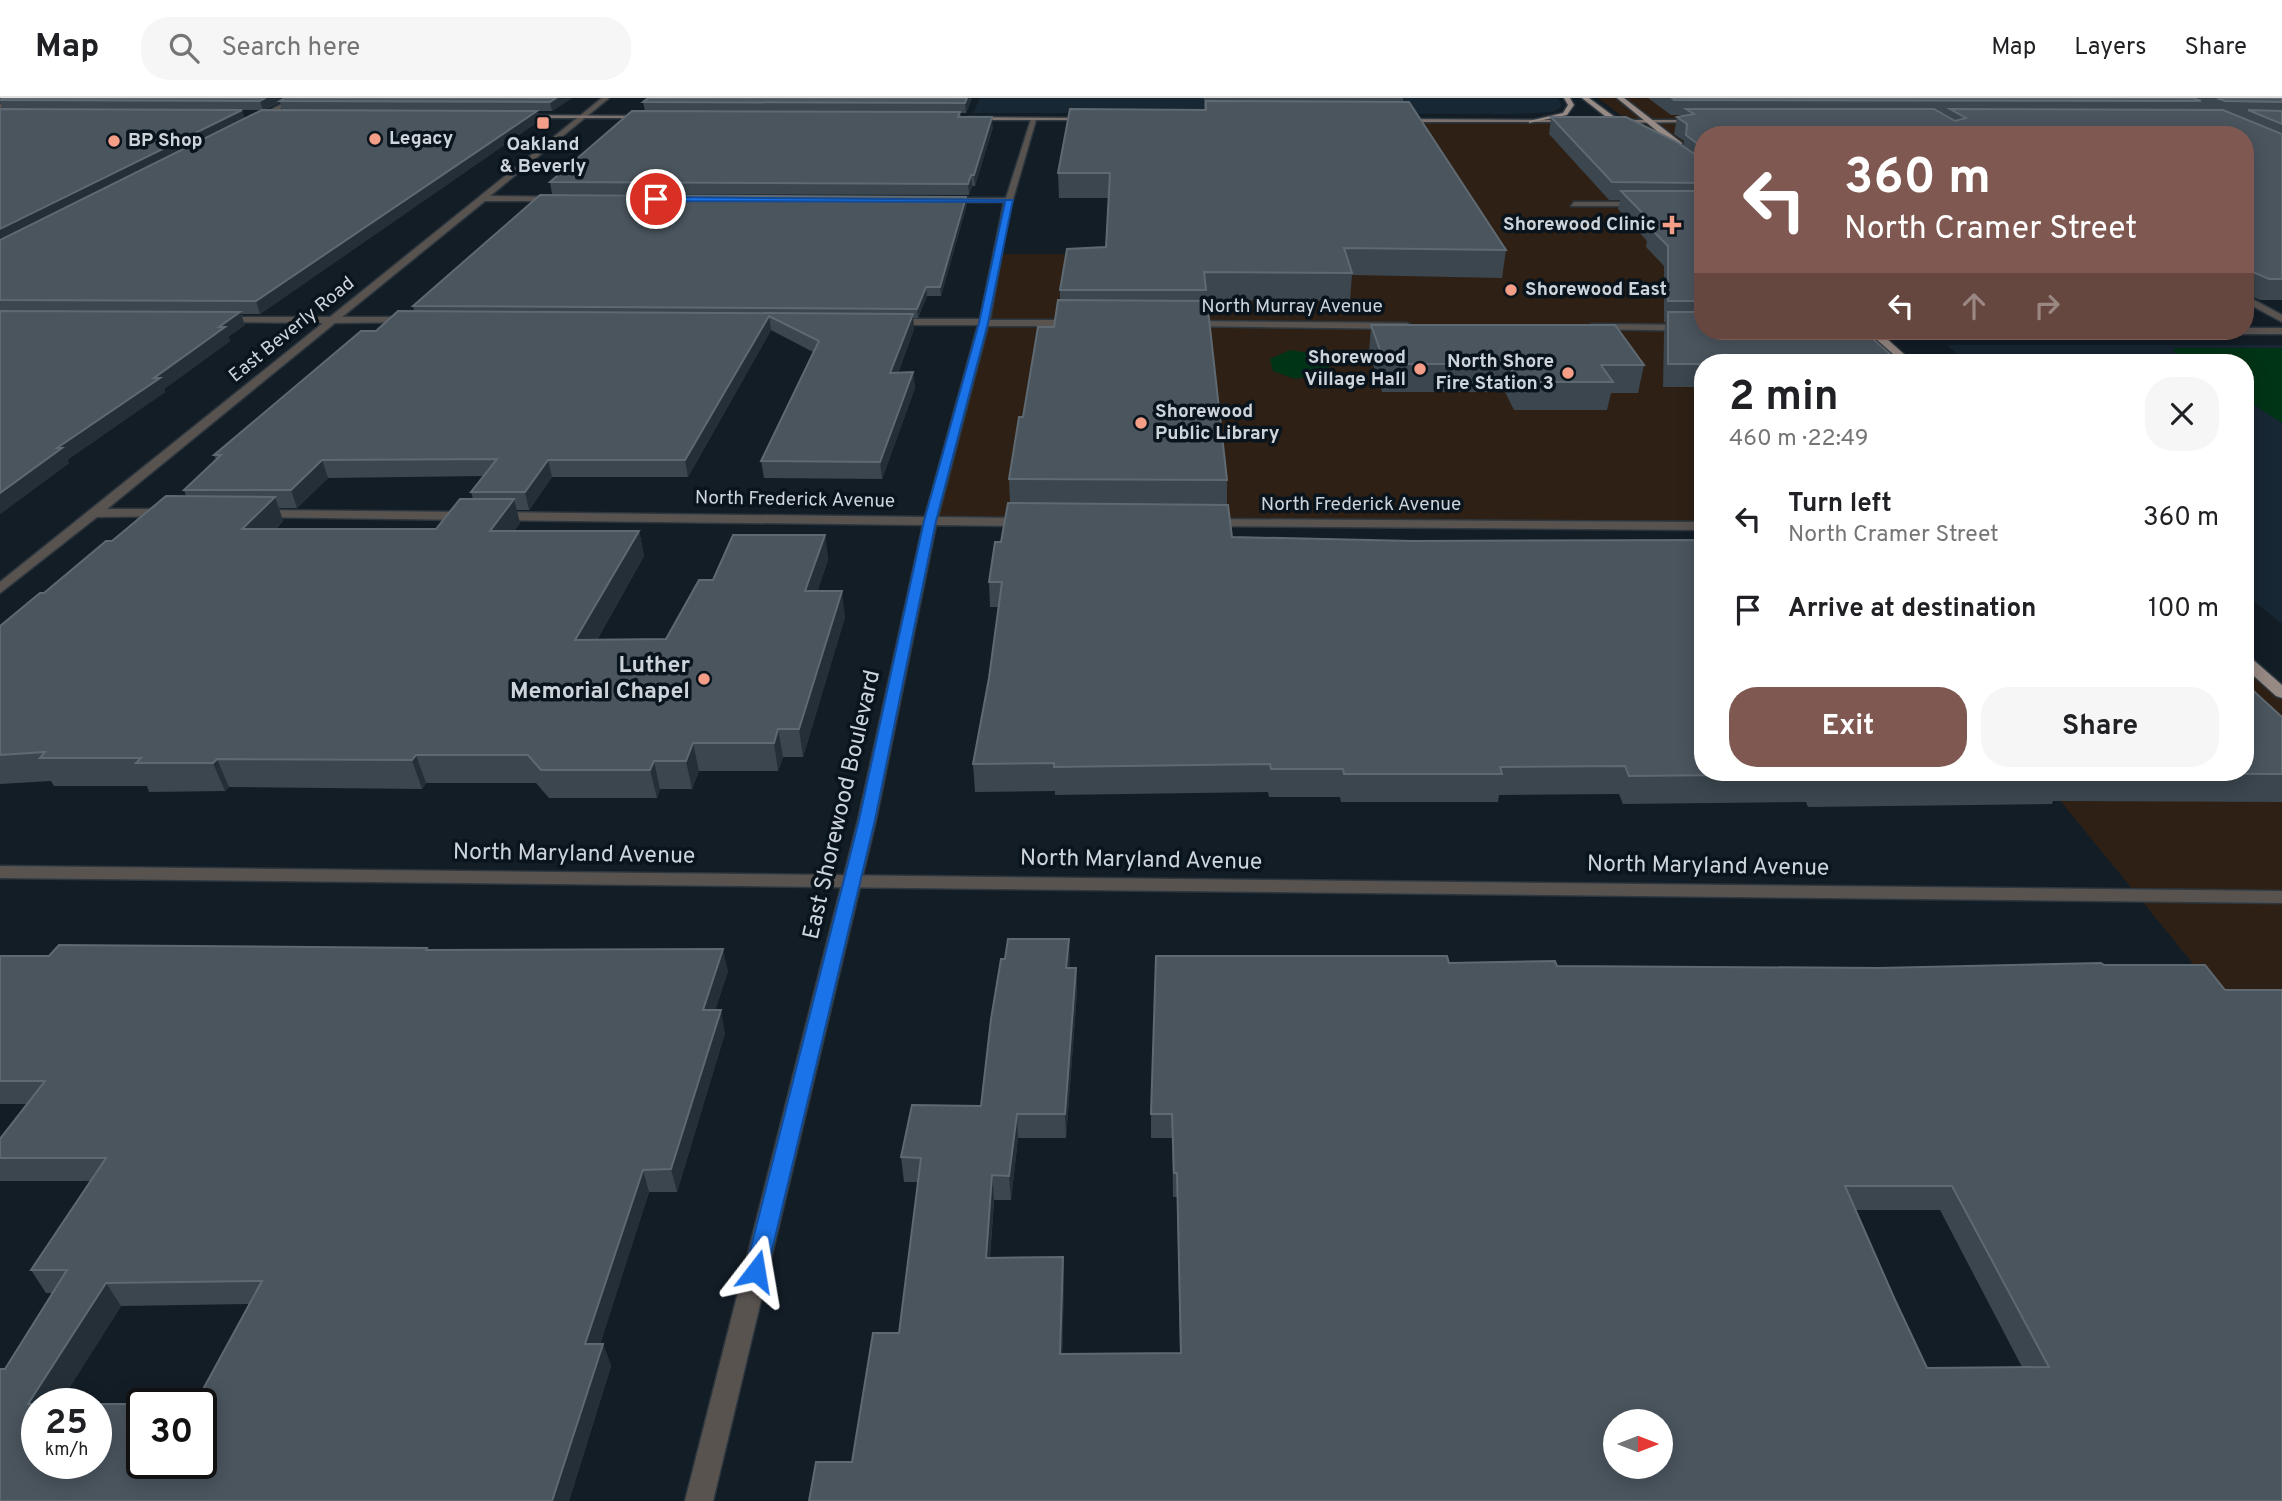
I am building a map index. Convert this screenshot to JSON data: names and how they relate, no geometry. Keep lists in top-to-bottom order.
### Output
{
  "streets": {
    "street": [
      "North Murray Avenue",
      "East Beverly Road",
      "North Frederick Avenue",
      "East Shorewood Boulevard",
      "North Maryland Avenue"
    ]
  },
  "crossings": [
    ["North Frederick Avenue", "East Shorewood Boulevard"],
    ["East Shorewood Boulevard", "North Maryland Avenue"]
  ],
  "places": {
    "transit": ["Oakland & Beverly"],
    "other": [
      "Legacy",
      "BP Shop",
      "Shorewood East",
      "Shorewood Village Hall",
      "North Shore Fire Station 3",
      "Shorewood Public Library",
      "Luther Memorial Chapel"
    ],
    "health": ["Shorewood Clinic"]
  },
  "north": "right",
  "page": {
    "header": "Map",
    "search": "Search here",
    "nav": ["Map", "Layers", "Share"],
    "turn": ["360 m", "North Cramer Street"],
    "heading": ["2 min", "460 m · 22:49"],
    "list": [
      {
        "name": "Turn left",
        "note": "North Cramer Street",
        "value": "360 m"
      },
      {
        "name": "Arrive at destination",
        "value": "100 m"
      }
    ],
    "buttons": ["Exit", "Share"],
    "speed": "25 km/h",
    "limit": "30"
  }
}
